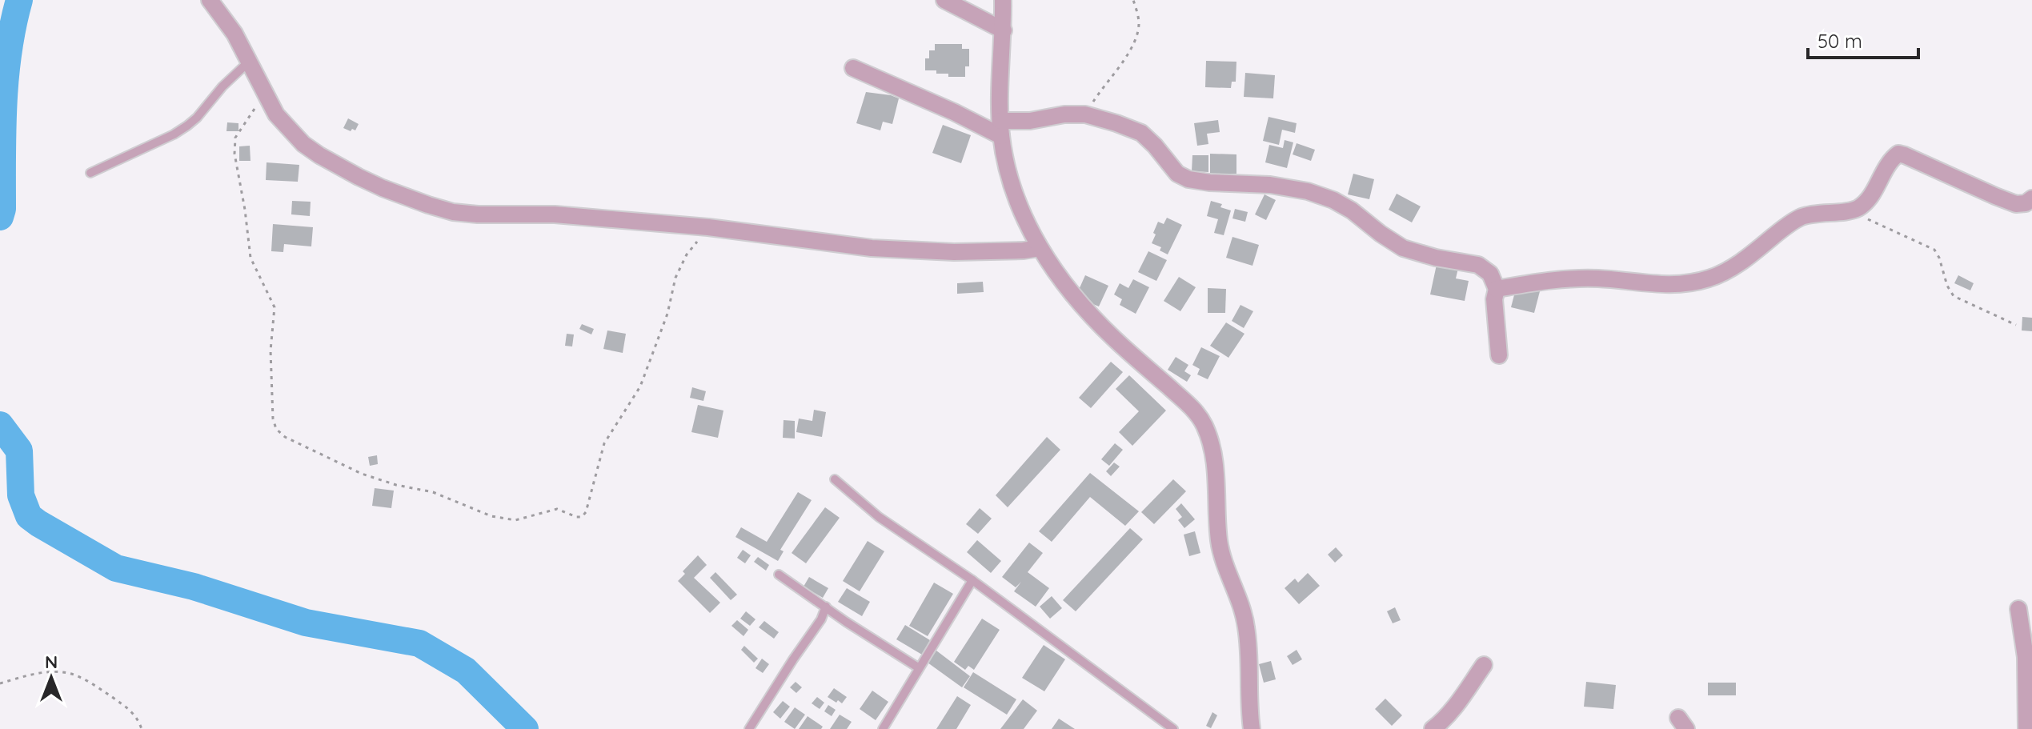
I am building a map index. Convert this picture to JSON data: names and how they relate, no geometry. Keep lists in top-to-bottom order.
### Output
{
  "scale_bar": "50 m",
  "north": "top"
}
